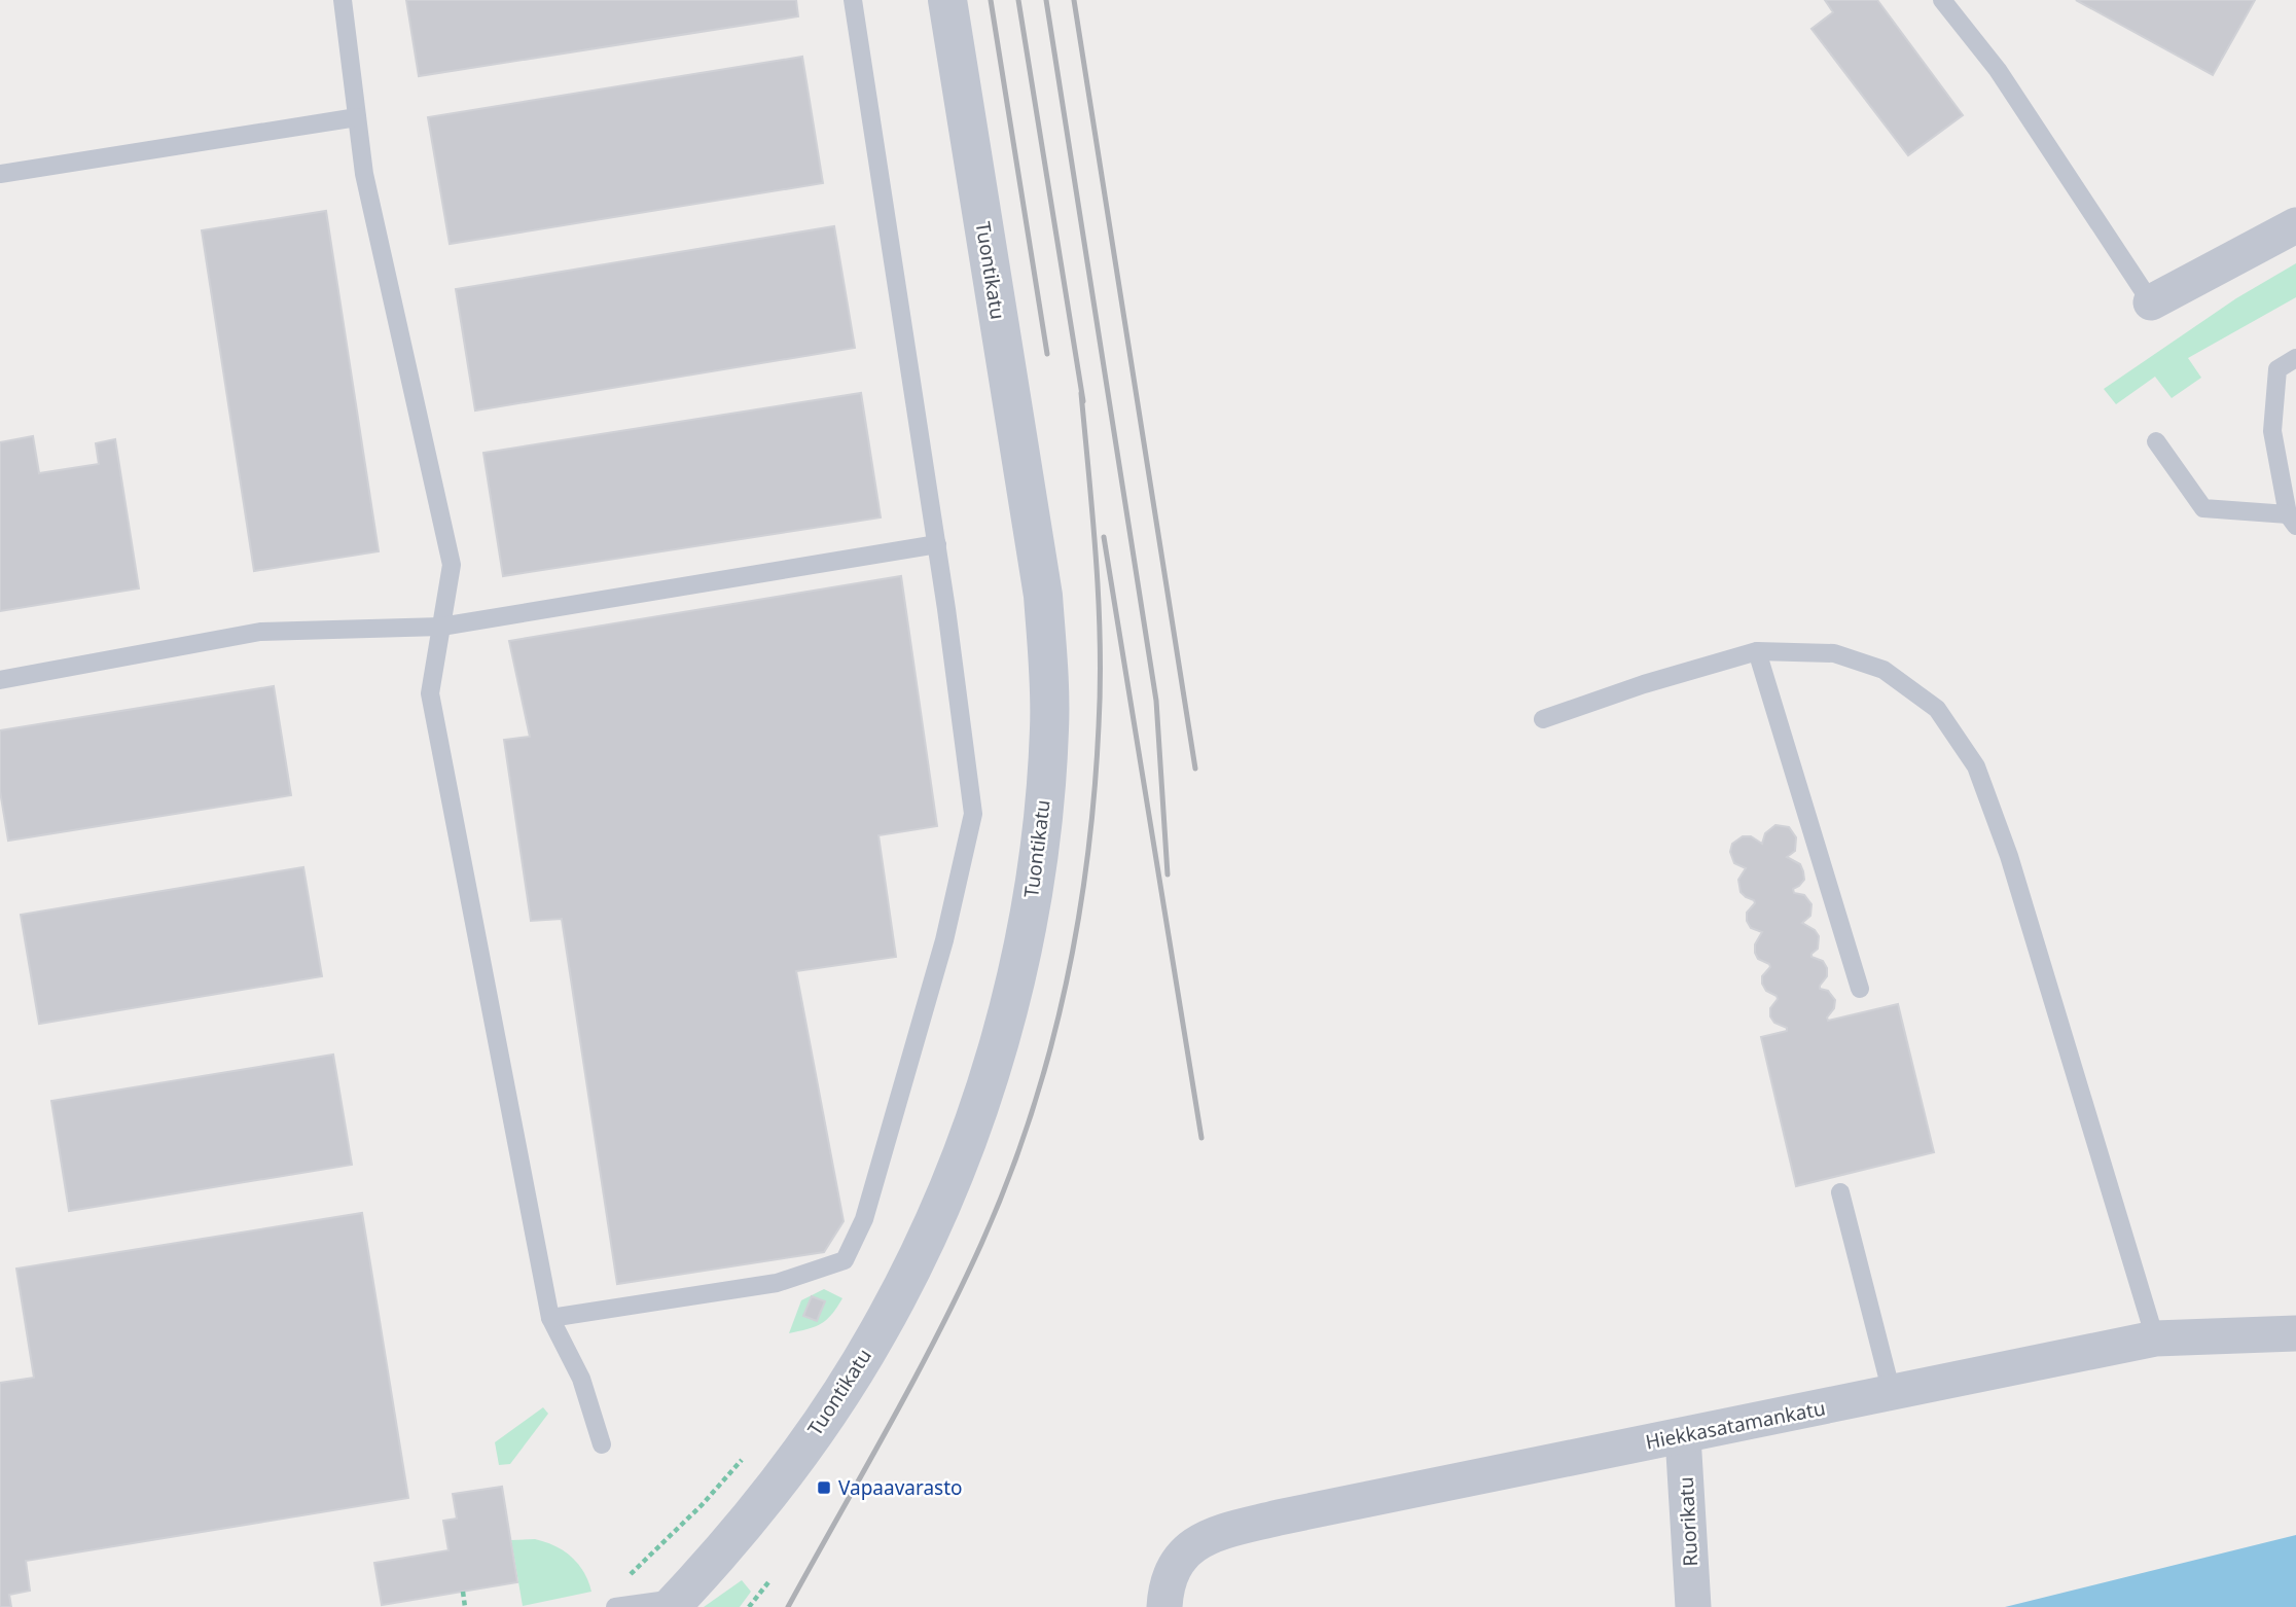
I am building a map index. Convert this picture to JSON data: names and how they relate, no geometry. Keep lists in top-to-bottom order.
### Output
{
  "streets": {
    "street": ["Tuontikatu", "Hiekkasatamankatu", "Ruorikatu"]
  },
  "crossings": [
    ["Hiekkasatamankatu", "Ruorikatu"]
  ],
  "places": {
    "transit": ["Vapaavarasto"]
  }
}
